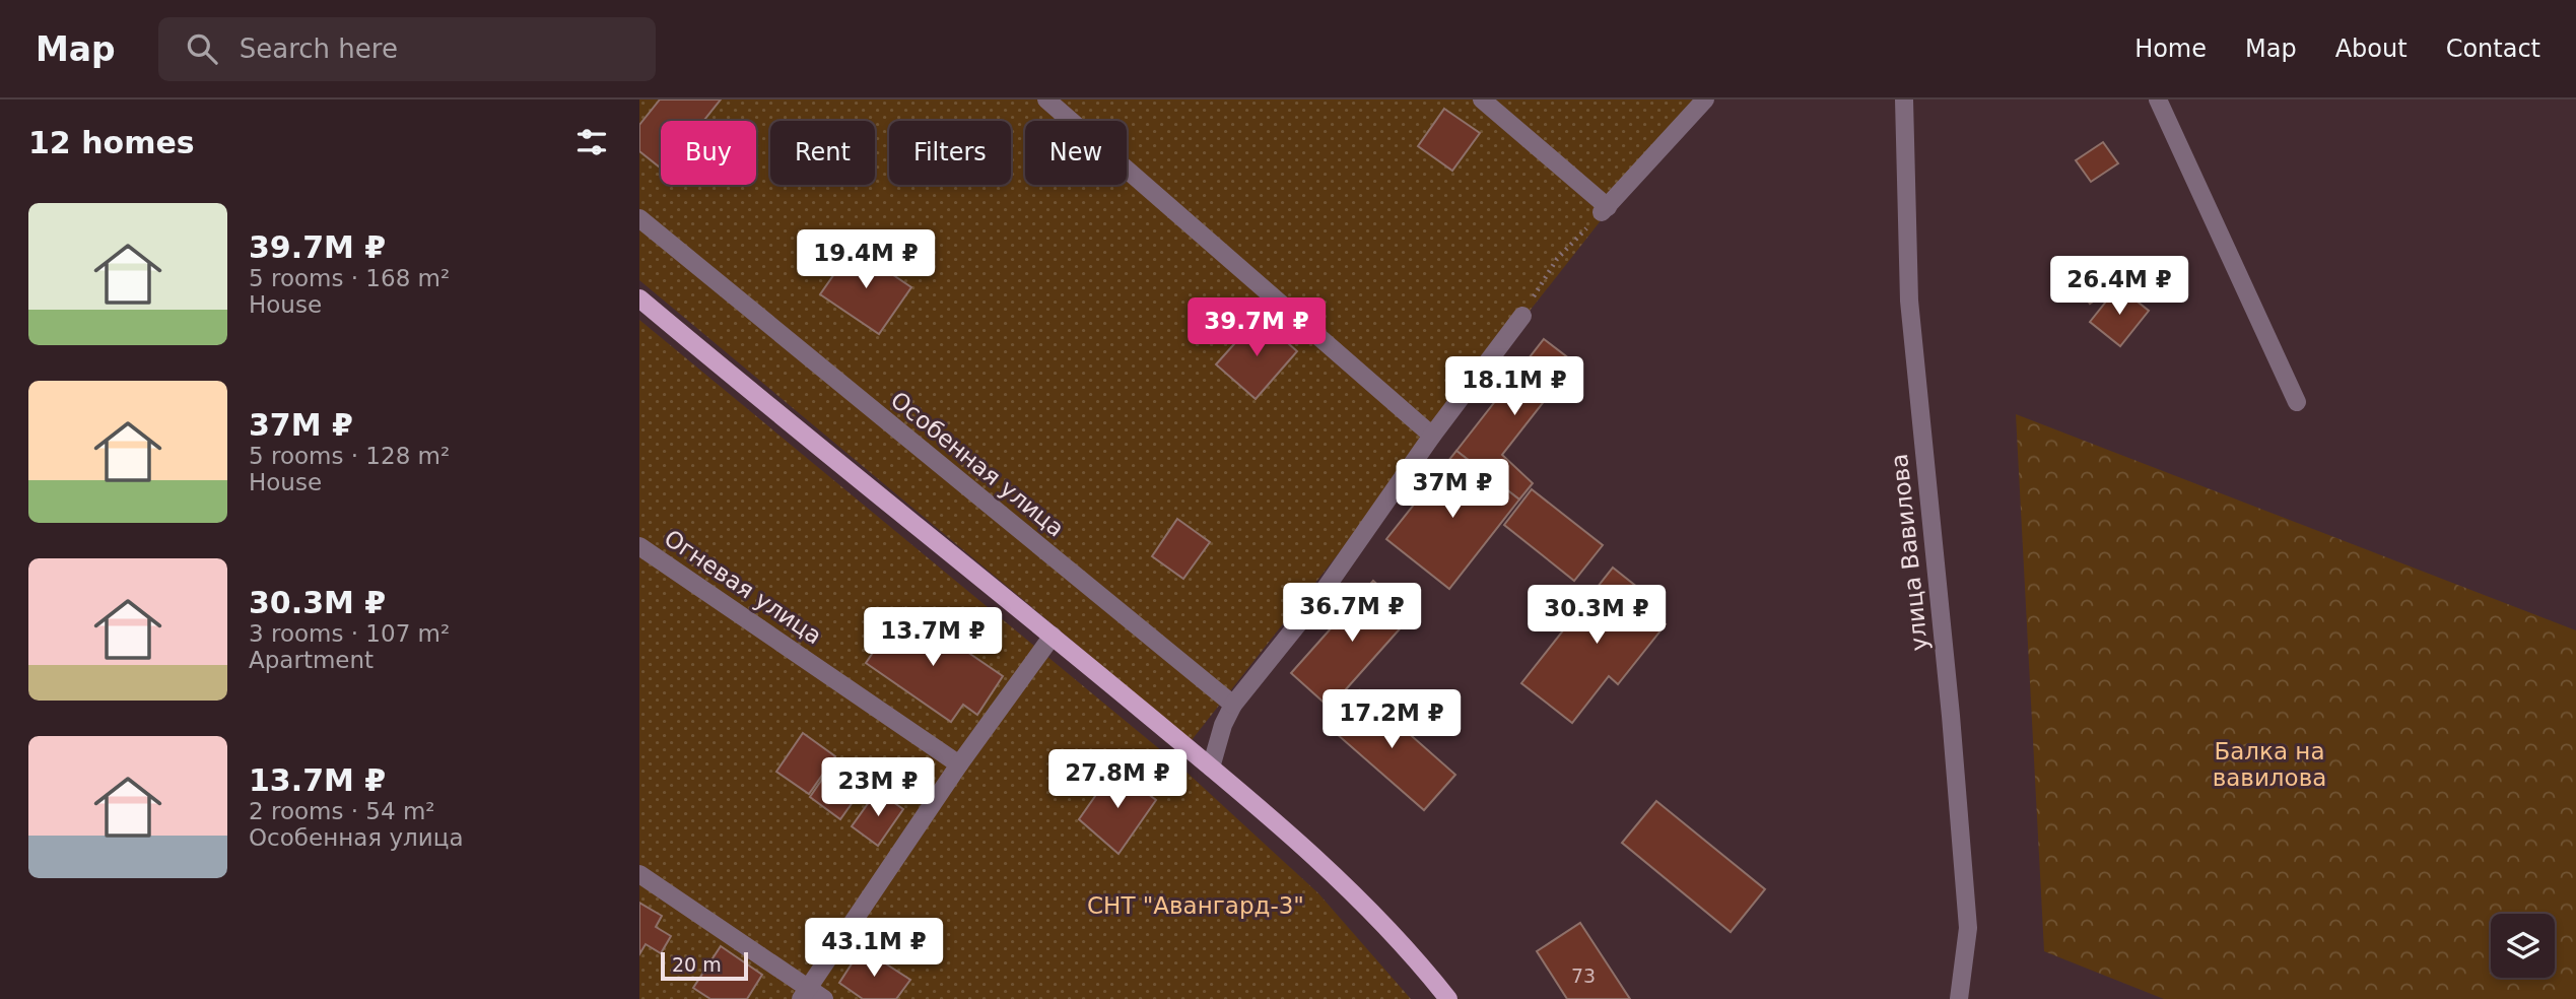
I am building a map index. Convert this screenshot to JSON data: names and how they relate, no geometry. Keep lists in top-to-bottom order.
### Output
{
  "streets": {
    "street": ["Особенная улица", "улица Вавилова", "Огневая улица"]
  },
  "parks": ["Балка на вавилова", "СНТ \"Авангард-3\""],
  "house_numbers": ["73"],
  "scale_bar": "20 m",
  "page": {
    "header": "Map",
    "search": "Search here",
    "nav": [
      "Home",
      "Map",
      "About",
      "Contact"
    ],
    "heading": "12 homes",
    "chip": [
      "Buy",
      "Rent",
      "Filters",
      "New"
    ],
    "list": [
      {
        "name": "39.7M ₽",
        "note": "5 rooms · 168 m² · House"
      },
      {
        "name": "37M ₽",
        "note": "5 rooms · 128 m² · House"
      },
      {
        "name": "30.3M ₽",
        "note": "3 rooms · 107 m² · Apartment"
      },
      {
        "name": "13.7M ₽",
        "note": "2 rooms · 54 m² · Особенная улица"
      }
    ],
    "price": [
      "19.4M ₽",
      "26.4M ₽",
      "39.7M ₽",
      "18.1M ₽",
      "37M ₽",
      "36.7M ₽",
      "30.3M ₽",
      "13.7M ₽",
      "17.2M ₽",
      "27.8M ₽",
      "23M ₽",
      "43.1M ₽"
    ],
    "scale": "20 m"
  }
}
